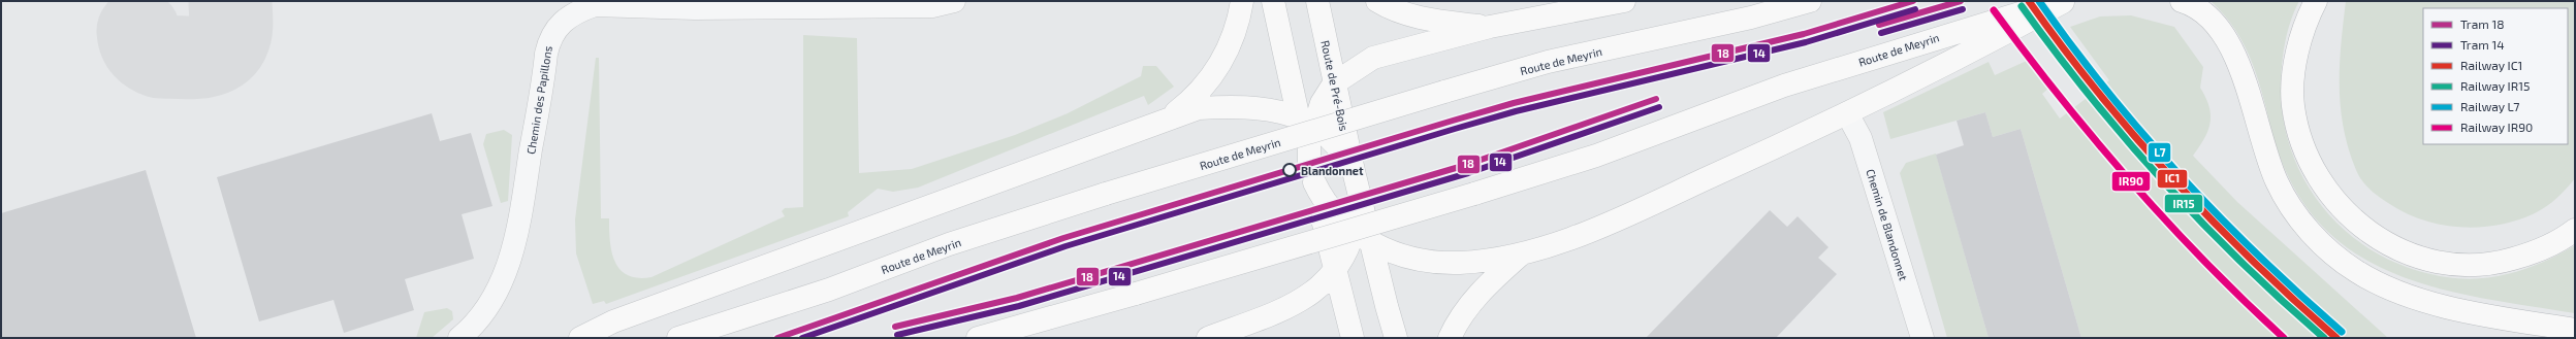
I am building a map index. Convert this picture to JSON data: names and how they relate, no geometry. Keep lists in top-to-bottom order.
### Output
{
  "streets": {
    "main road": ["Route de Meyrin", "Route de Pré-Bois"],
    "street": ["Chemin des Papillons", "Chemin de Blandonnet"]
  },
  "places": ["Blandonnet"],
  "lines": [
    "tram line 18",
    "rail line IC1",
    "rail line L7",
    "rail line IR15",
    "tram line 14",
    "rail line IR90"
  ],
  "legend": [
    "Tram 18",
    "Tram 14",
    "Railway IC1",
    "Railway IR15",
    "Railway L7",
    "Railway IR90"
  ]
}
